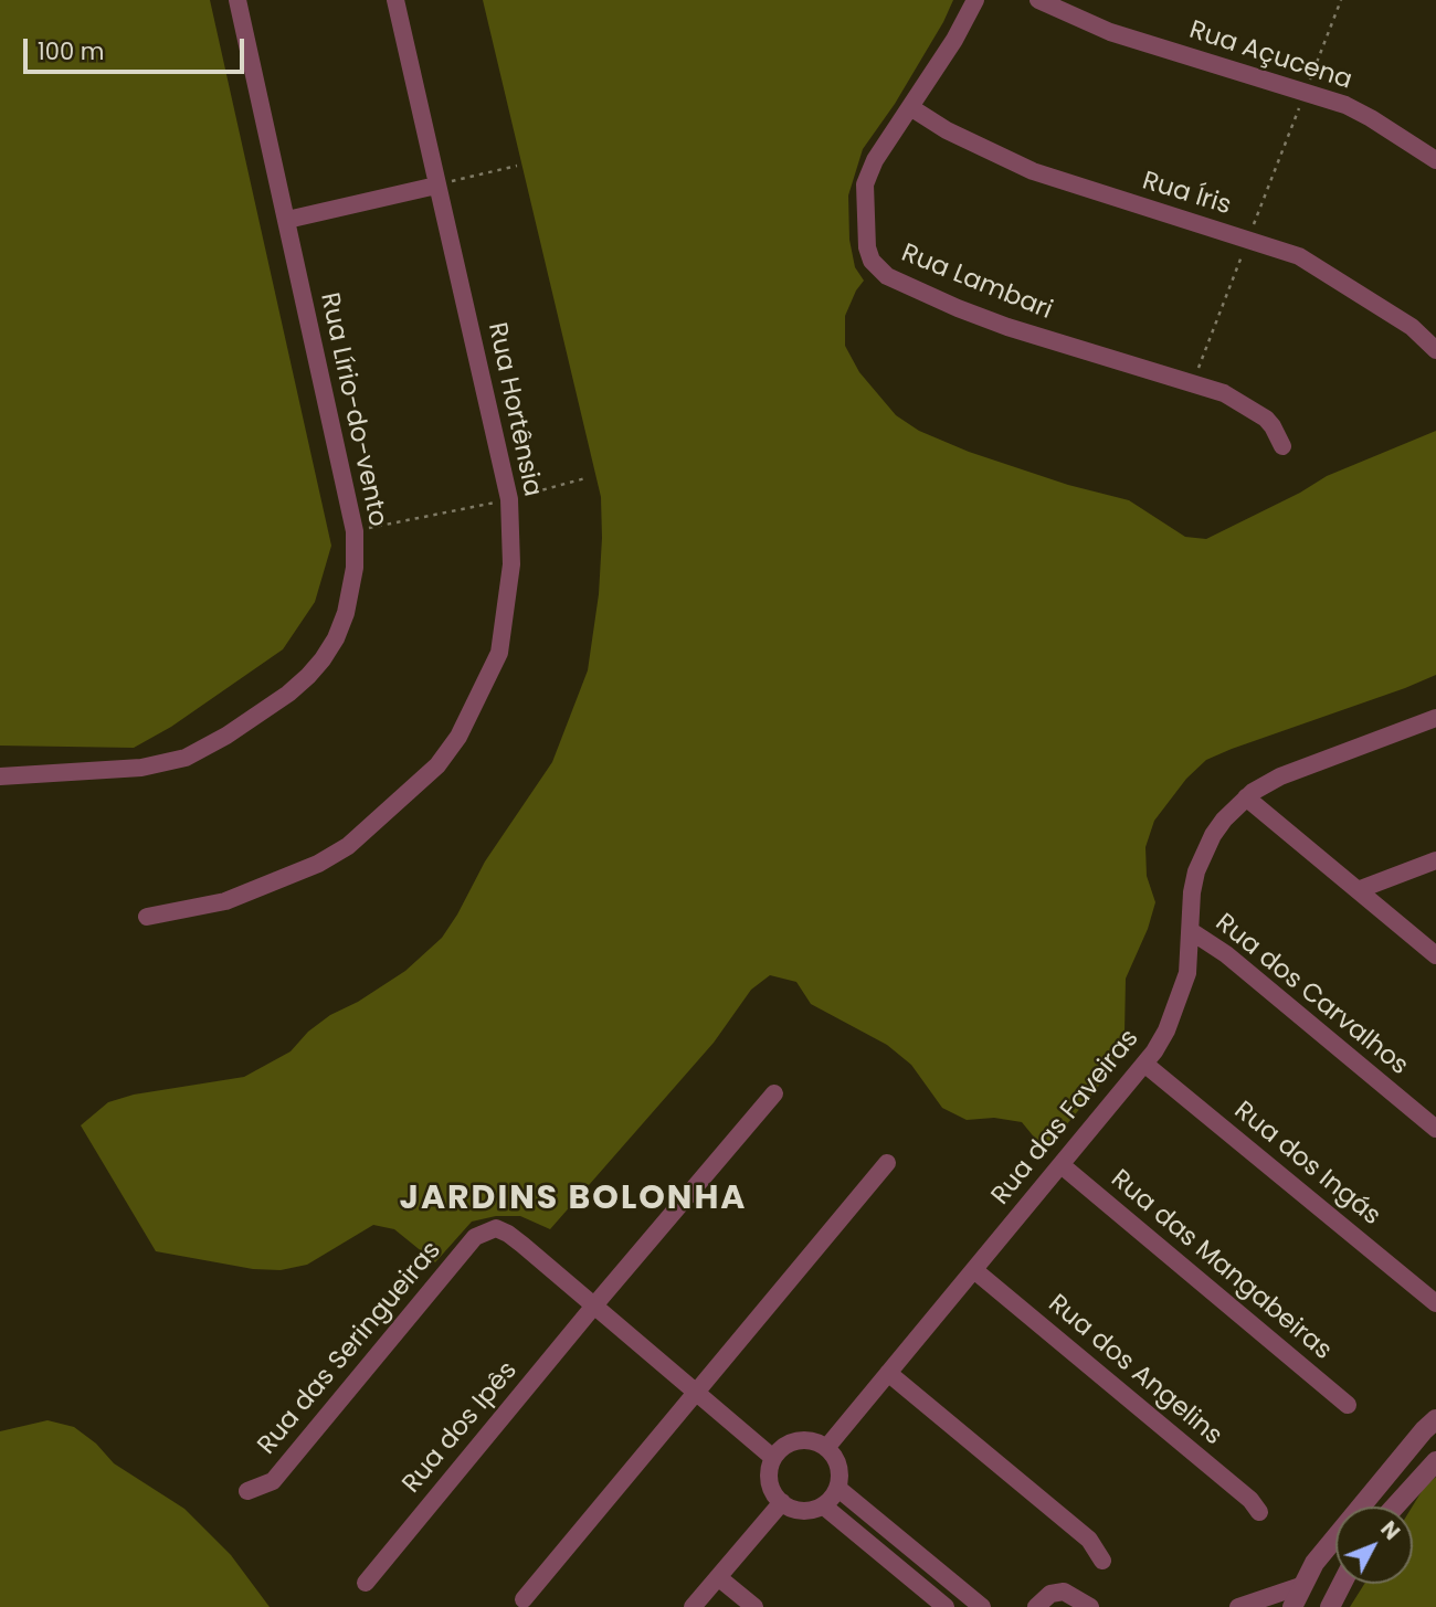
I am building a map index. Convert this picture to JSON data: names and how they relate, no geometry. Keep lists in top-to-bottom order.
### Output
{
  "streets": {
    "street": [
      "Rua Açucena",
      "Rua Íris",
      "Rua Lambari",
      "Rua Lírio-do-vento",
      "Rua Hortênsia",
      "Rua dos Carvalhos",
      "Rua das Faveiras",
      "Rua dos Ingás",
      "Rua das Mangabeiras",
      "Rua das Seringueiras",
      "Rua dos Angelins",
      "Rua dos Ipês"
    ]
  },
  "crossings": [
    ["Rua Íris", "Rua Lambari"],
    ["Rua dos Carvalhos", "Rua das Faveiras"],
    ["Rua das Faveiras", "Rua dos Ingás"],
    ["Rua das Faveiras", "Rua das Mangabeiras"],
    ["Rua das Faveiras", "Rua das Seringueiras"],
    ["Rua das Faveiras", "Rua dos Angelins"],
    ["Rua das Seringueiras", "Rua dos Ipês"]
  ],
  "districts": ["JARDINS BOLONHA"],
  "scale_bar": "100 m",
  "north": "top right"
}
